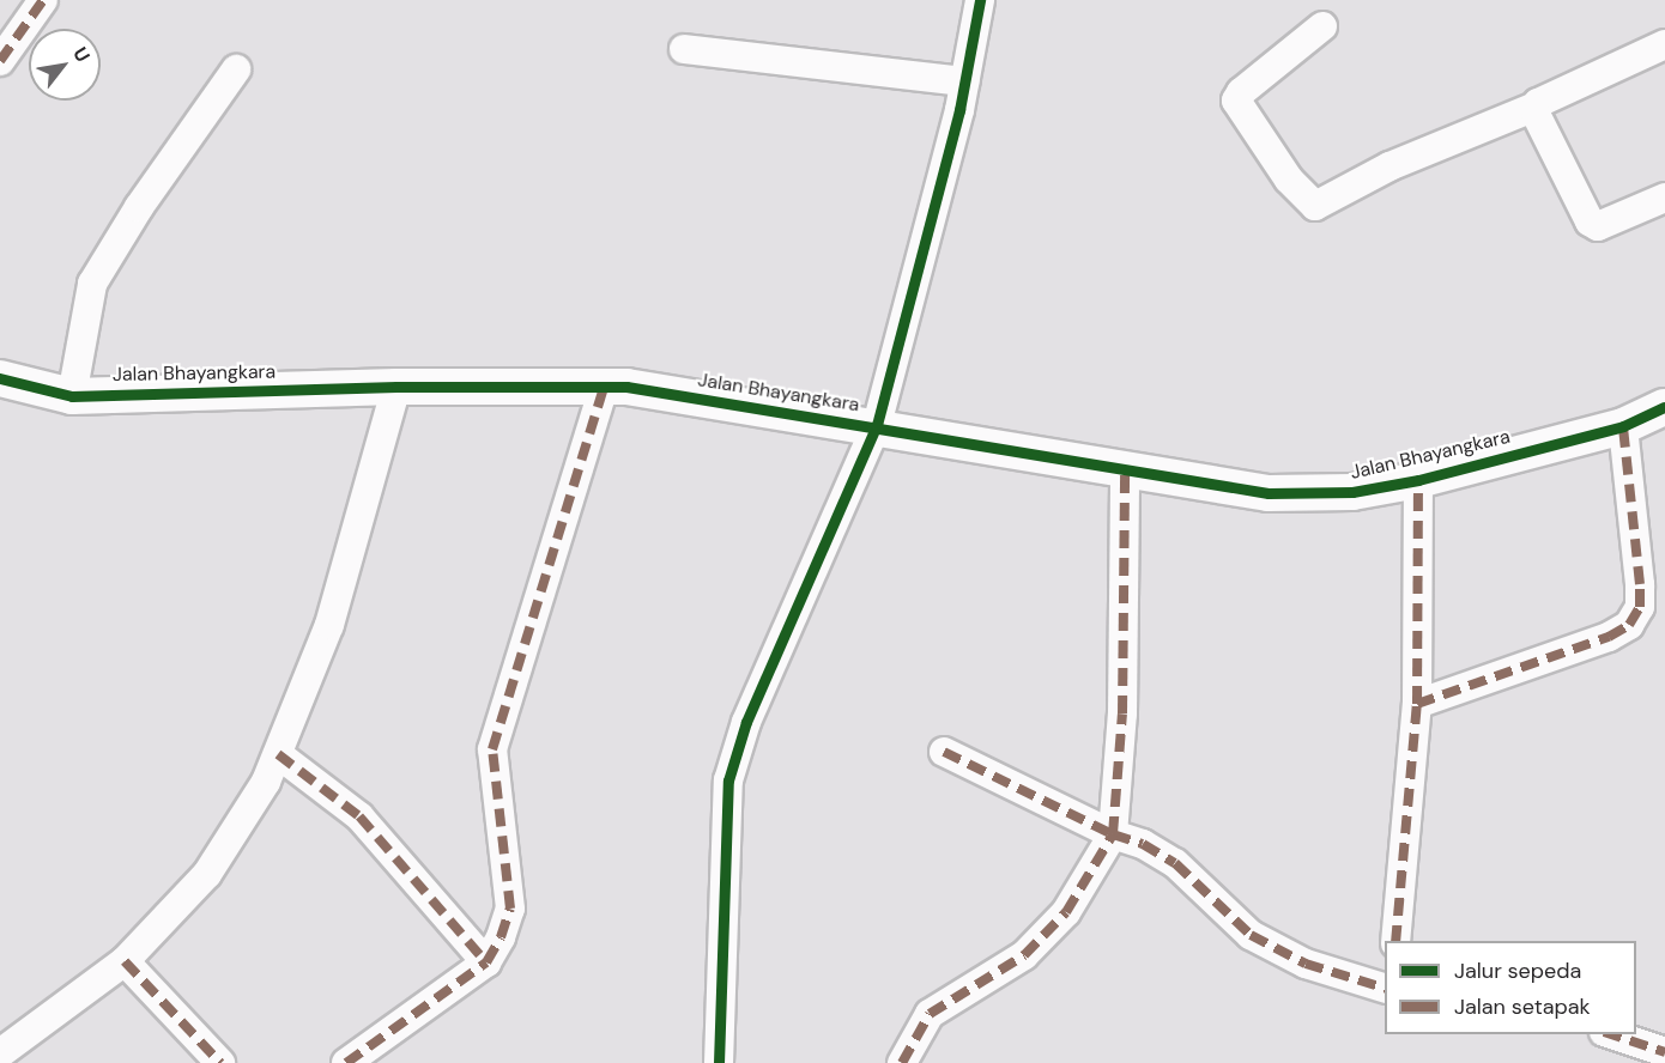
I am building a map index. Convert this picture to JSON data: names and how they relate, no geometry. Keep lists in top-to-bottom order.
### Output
{
  "streets": {
    "street": ["Jalan Bhayangkara"]
  },
  "legend": ["Jalur sepeda", "Jalan setapak"],
  "north": "top right"
}
